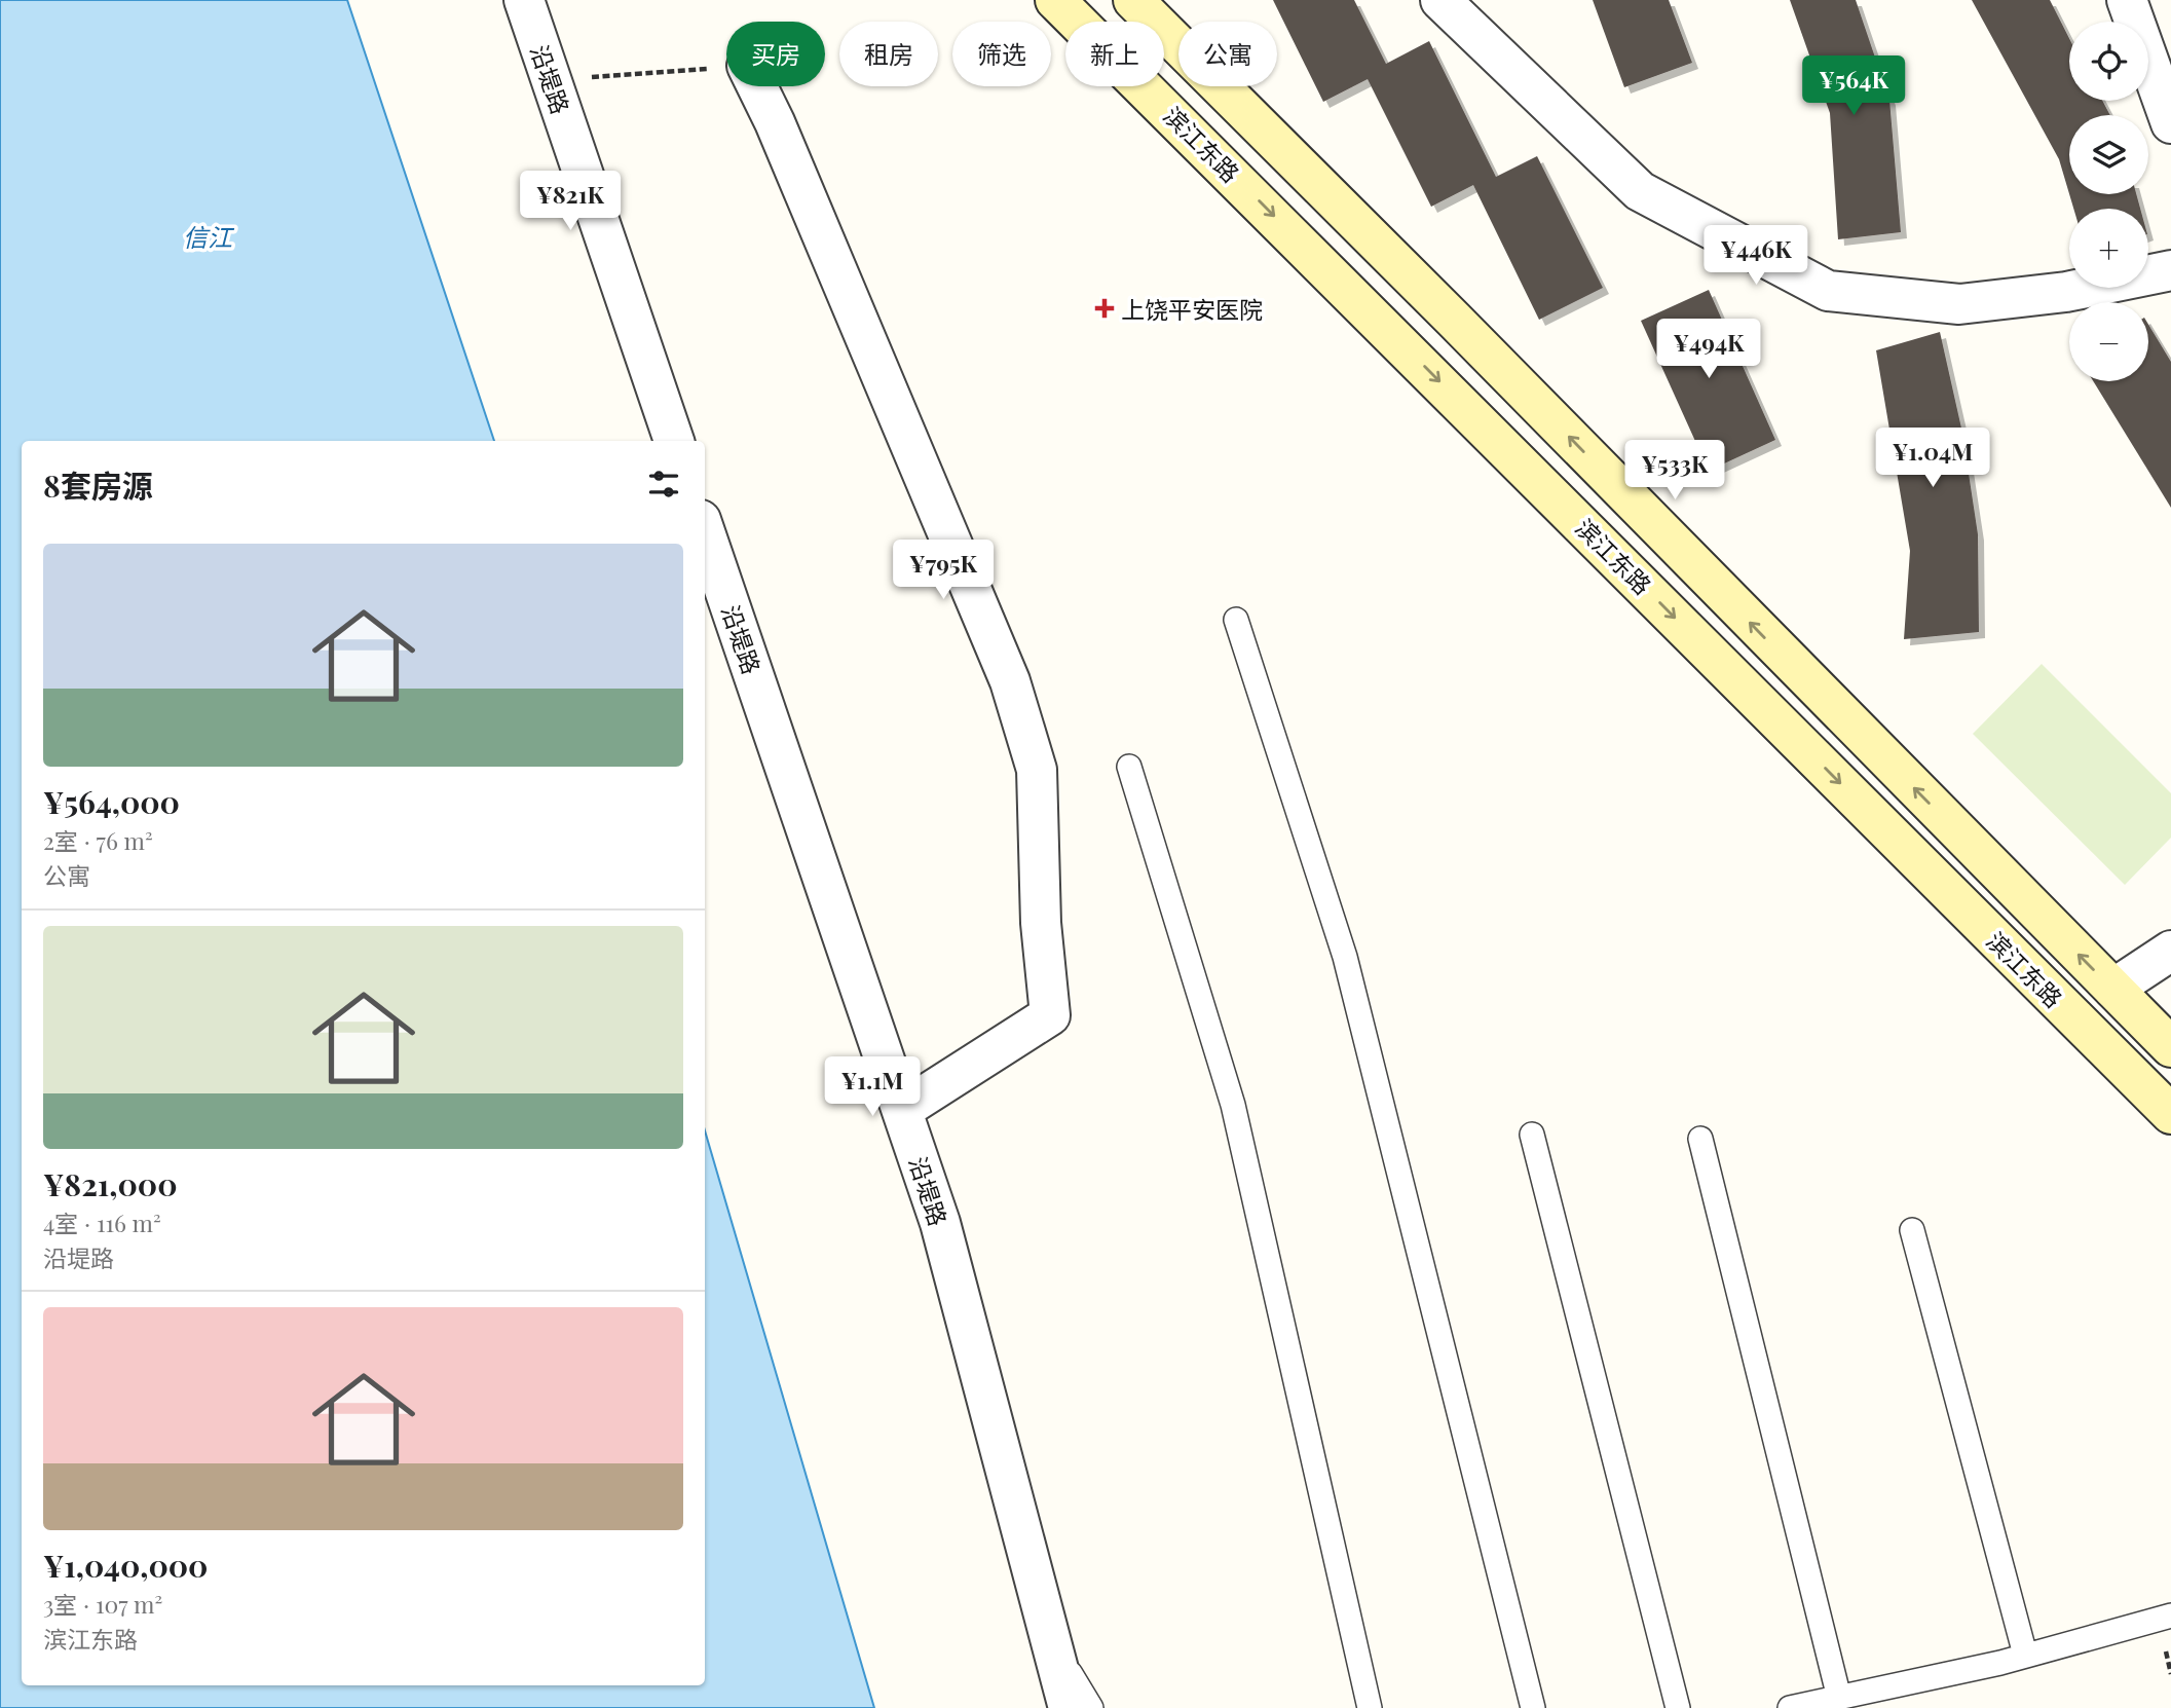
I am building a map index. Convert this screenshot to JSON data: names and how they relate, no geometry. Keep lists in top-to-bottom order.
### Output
{
  "streets": {
    "main road": ["滨江东路"],
    "street": ["沿堤路"]
  },
  "water": ["信江"],
  "places": {
    "health": ["上饶平安医院"]
  },
  "page": {
    "map_buttons": ["+", "−"],
    "chip": [
      "买房",
      "租房",
      "筛选",
      "新上",
      "公寓"
    ],
    "price": [
      "¥564K",
      "¥821K",
      "¥446K",
      "¥494K",
      "¥1.04M",
      "¥533K",
      "¥795K",
      "¥1.1M"
    ],
    "heading": "8套房源",
    "list": [
      {
        "name": "¥564,000",
        "note": "2室 · 76 m² · 公寓"
      },
      {
        "name": "¥821,000",
        "note": "4室 · 116 m² · 沿堤路"
      },
      {
        "name": "¥1,040,000",
        "note": "3室 · 107 m² · 滨江东路"
      }
    ]
  }
}
